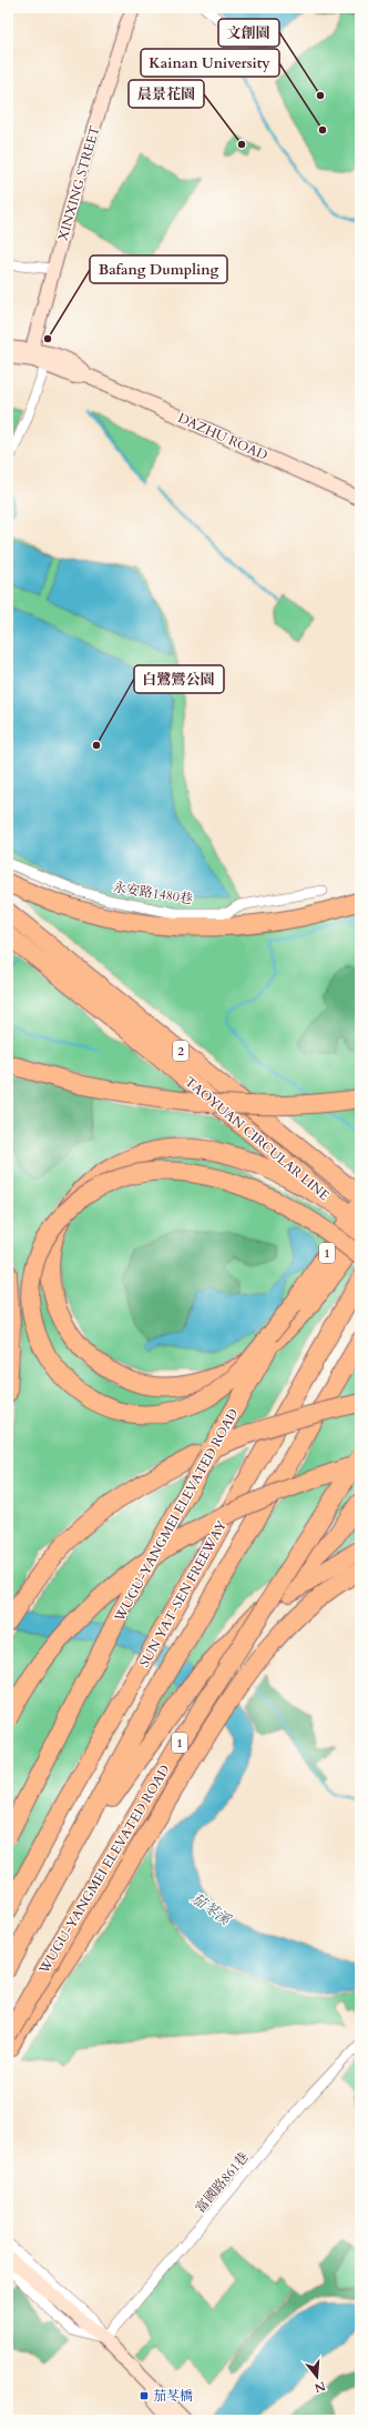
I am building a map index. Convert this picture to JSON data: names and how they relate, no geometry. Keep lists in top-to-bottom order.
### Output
{
  "streets": {
    "highway": [
      "2",
      "TAOYUAN CIRCULAR LINE",
      "1",
      "WUGU-YANGMEI ELEVATED ROAD",
      "SUN YAT-SEN FREEWAY"
    ],
    "street": [
      "XINXING STREET",
      "DAZHU ROAD",
      "永安路1480巷",
      "富國路861巷"
    ]
  },
  "crossings": [
    ["XINXING STREET", "DAZHU ROAD"],
    ["2", "TAOYUAN CIRCULAR LINE"],
    ["TAOYUAN CIRCULAR LINE", "WUGU-YANGMEI ELEVATED ROAD"]
  ],
  "water": ["茄苳溪"],
  "places": {
    "other": [
      "文創園",
      "Kainan University",
      "晨景花園",
      "Bafang Dumpling",
      "白鷺鸞公園"
    ],
    "transit": ["茄苳橋"]
  },
  "north": "bottom"
}
